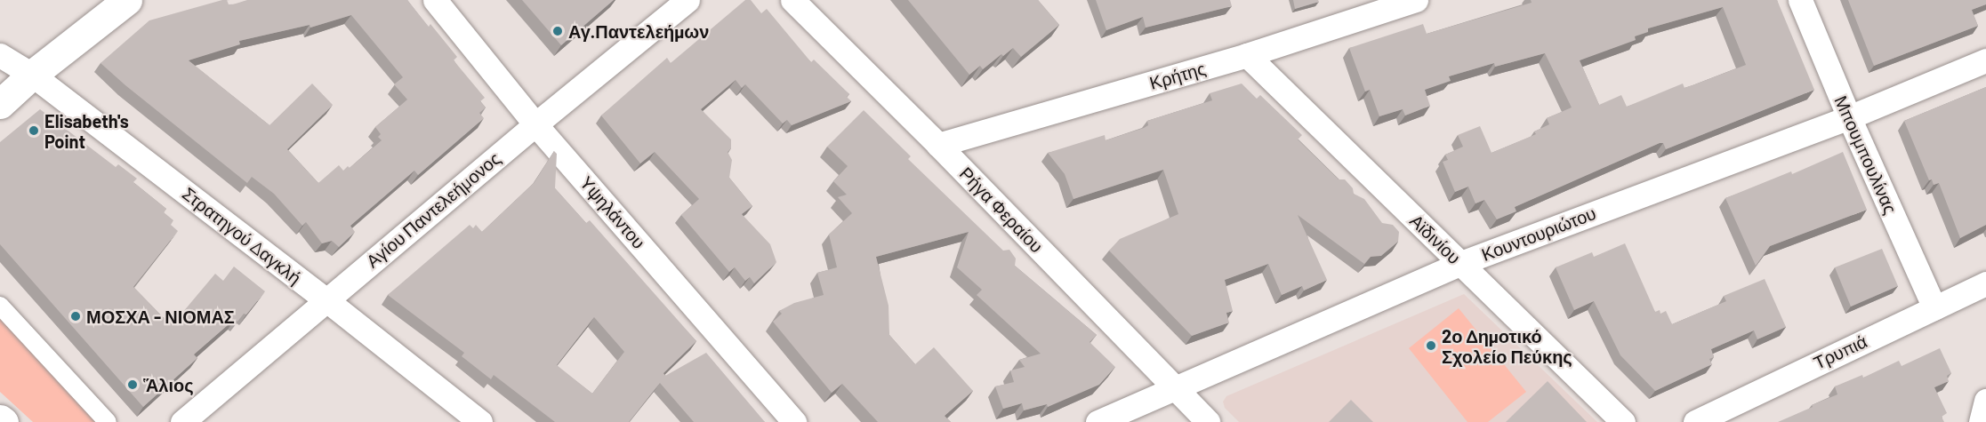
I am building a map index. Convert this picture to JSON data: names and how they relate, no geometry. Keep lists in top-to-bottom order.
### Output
{
  "streets": {
    "street": [
      "Κρήτης",
      "Μπουμπουλίνας",
      "Αγίου Παντελεήμονος",
      "Ρήγα Φεραίου",
      "Υψηλάντου",
      "Κουντουριώτου",
      "Στρατηγού Δαγκλή",
      "Αϊδινίου",
      "Τρυπιά"
    ]
  },
  "crossings": [
    ["Κρήτης", "Ρήγα Φεραίου"],
    ["Κρήτης", "Αϊδινίου"],
    ["Μπουμπουλίνας", "Κουντουριώτου"],
    ["Μπουμπουλίνας", "Τρυπιά"],
    ["Αγίου Παντελεήμονος", "Υψηλάντου"],
    ["Αγίου Παντελεήμονος", "Στρατηγού Δαγκλή"],
    ["Ρήγα Φεραίου", "Κουντουριώτου"],
    ["Κουντουριώτου", "Αϊδινίου"]
  ],
  "places": [
    "Αγ.Παντελεήμων",
    "Elisabeth's Point",
    "ΜΟΣΧΑ - ΝΙΟΜΑΣ",
    "2ο Δημοτικό Σχολείο Πεύκης",
    "Ἅλιος"
  ]
}
